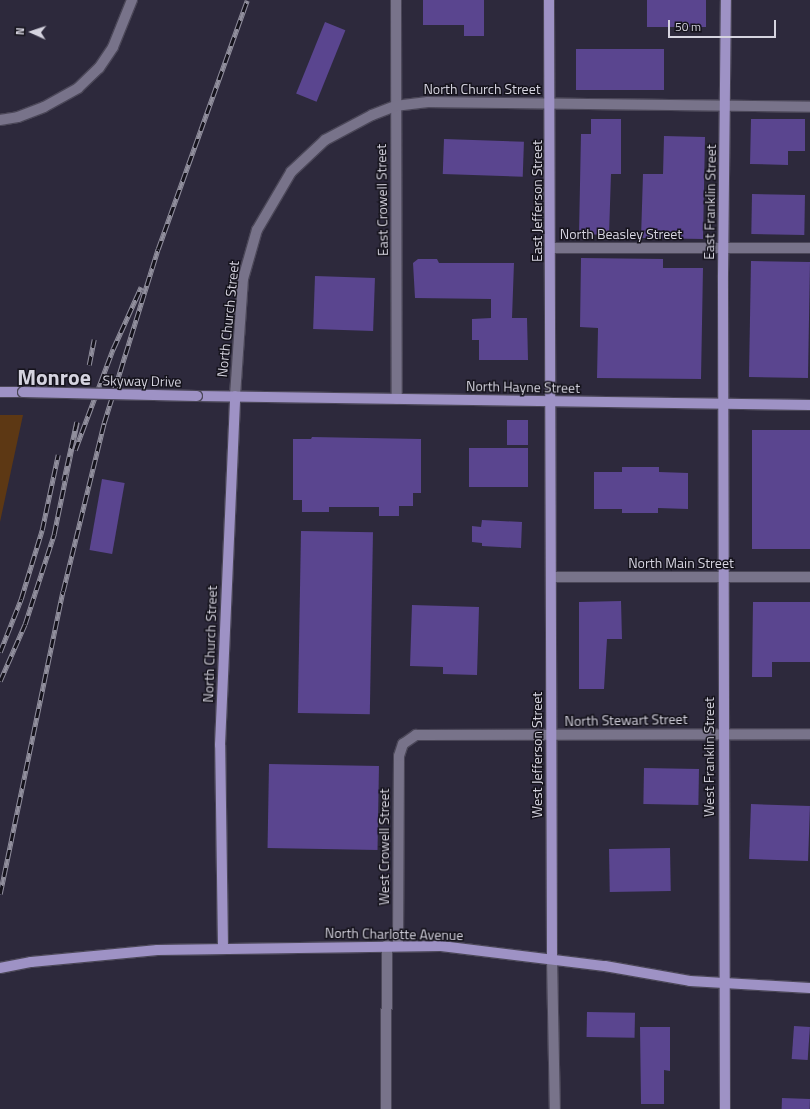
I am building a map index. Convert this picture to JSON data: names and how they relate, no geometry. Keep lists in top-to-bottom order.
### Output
{
  "streets": {
    "main road": [
      "North Church Street",
      "East Jefferson Street",
      "East Franklin Street",
      "Skyway Drive",
      "North Hayne Street",
      "West Jefferson Street",
      "West Franklin Street",
      "North Charlotte Avenue"
    ],
    "street": [
      "East Crowell Street",
      "North Beasley Street",
      "North Main Street",
      "North Stewart Street",
      "West Crowell Street"
    ]
  },
  "crossings": [
    ["North Church Street", "East Crowell Street"],
    ["North Church Street", "East Jefferson Street"],
    ["North Church Street", "East Franklin Street"],
    ["North Church Street", "Skyway Drive"],
    ["North Church Street", "North Hayne Street"],
    ["North Church Street", "North Charlotte Avenue"],
    ["East Crowell Street", "North Hayne Street"],
    ["East Jefferson Street", "North Beasley Street"],
    ["East Jefferson Street", "North Hayne Street"],
    ["East Jefferson Street", "West Jefferson Street"],
    ["East Franklin Street", "North Beasley Street"],
    ["East Franklin Street", "North Hayne Street"],
    ["East Franklin Street", "West Franklin Street"],
    ["Skyway Drive", "North Hayne Street"],
    ["North Hayne Street", "West Jefferson Street"],
    ["North Hayne Street", "West Franklin Street"],
    ["North Main Street", "West Jefferson Street"],
    ["North Main Street", "West Franklin Street"],
    ["North Stewart Street", "West Jefferson Street"],
    ["North Stewart Street", "West Franklin Street"],
    ["North Stewart Street", "West Crowell Street"],
    ["West Jefferson Street", "North Charlotte Avenue"],
    ["West Franklin Street", "North Charlotte Avenue"],
    ["West Crowell Street", "North Charlotte Avenue"]
  ],
  "districts": ["Monroe"],
  "scale_bar": "50 m",
  "north": "left"
}
